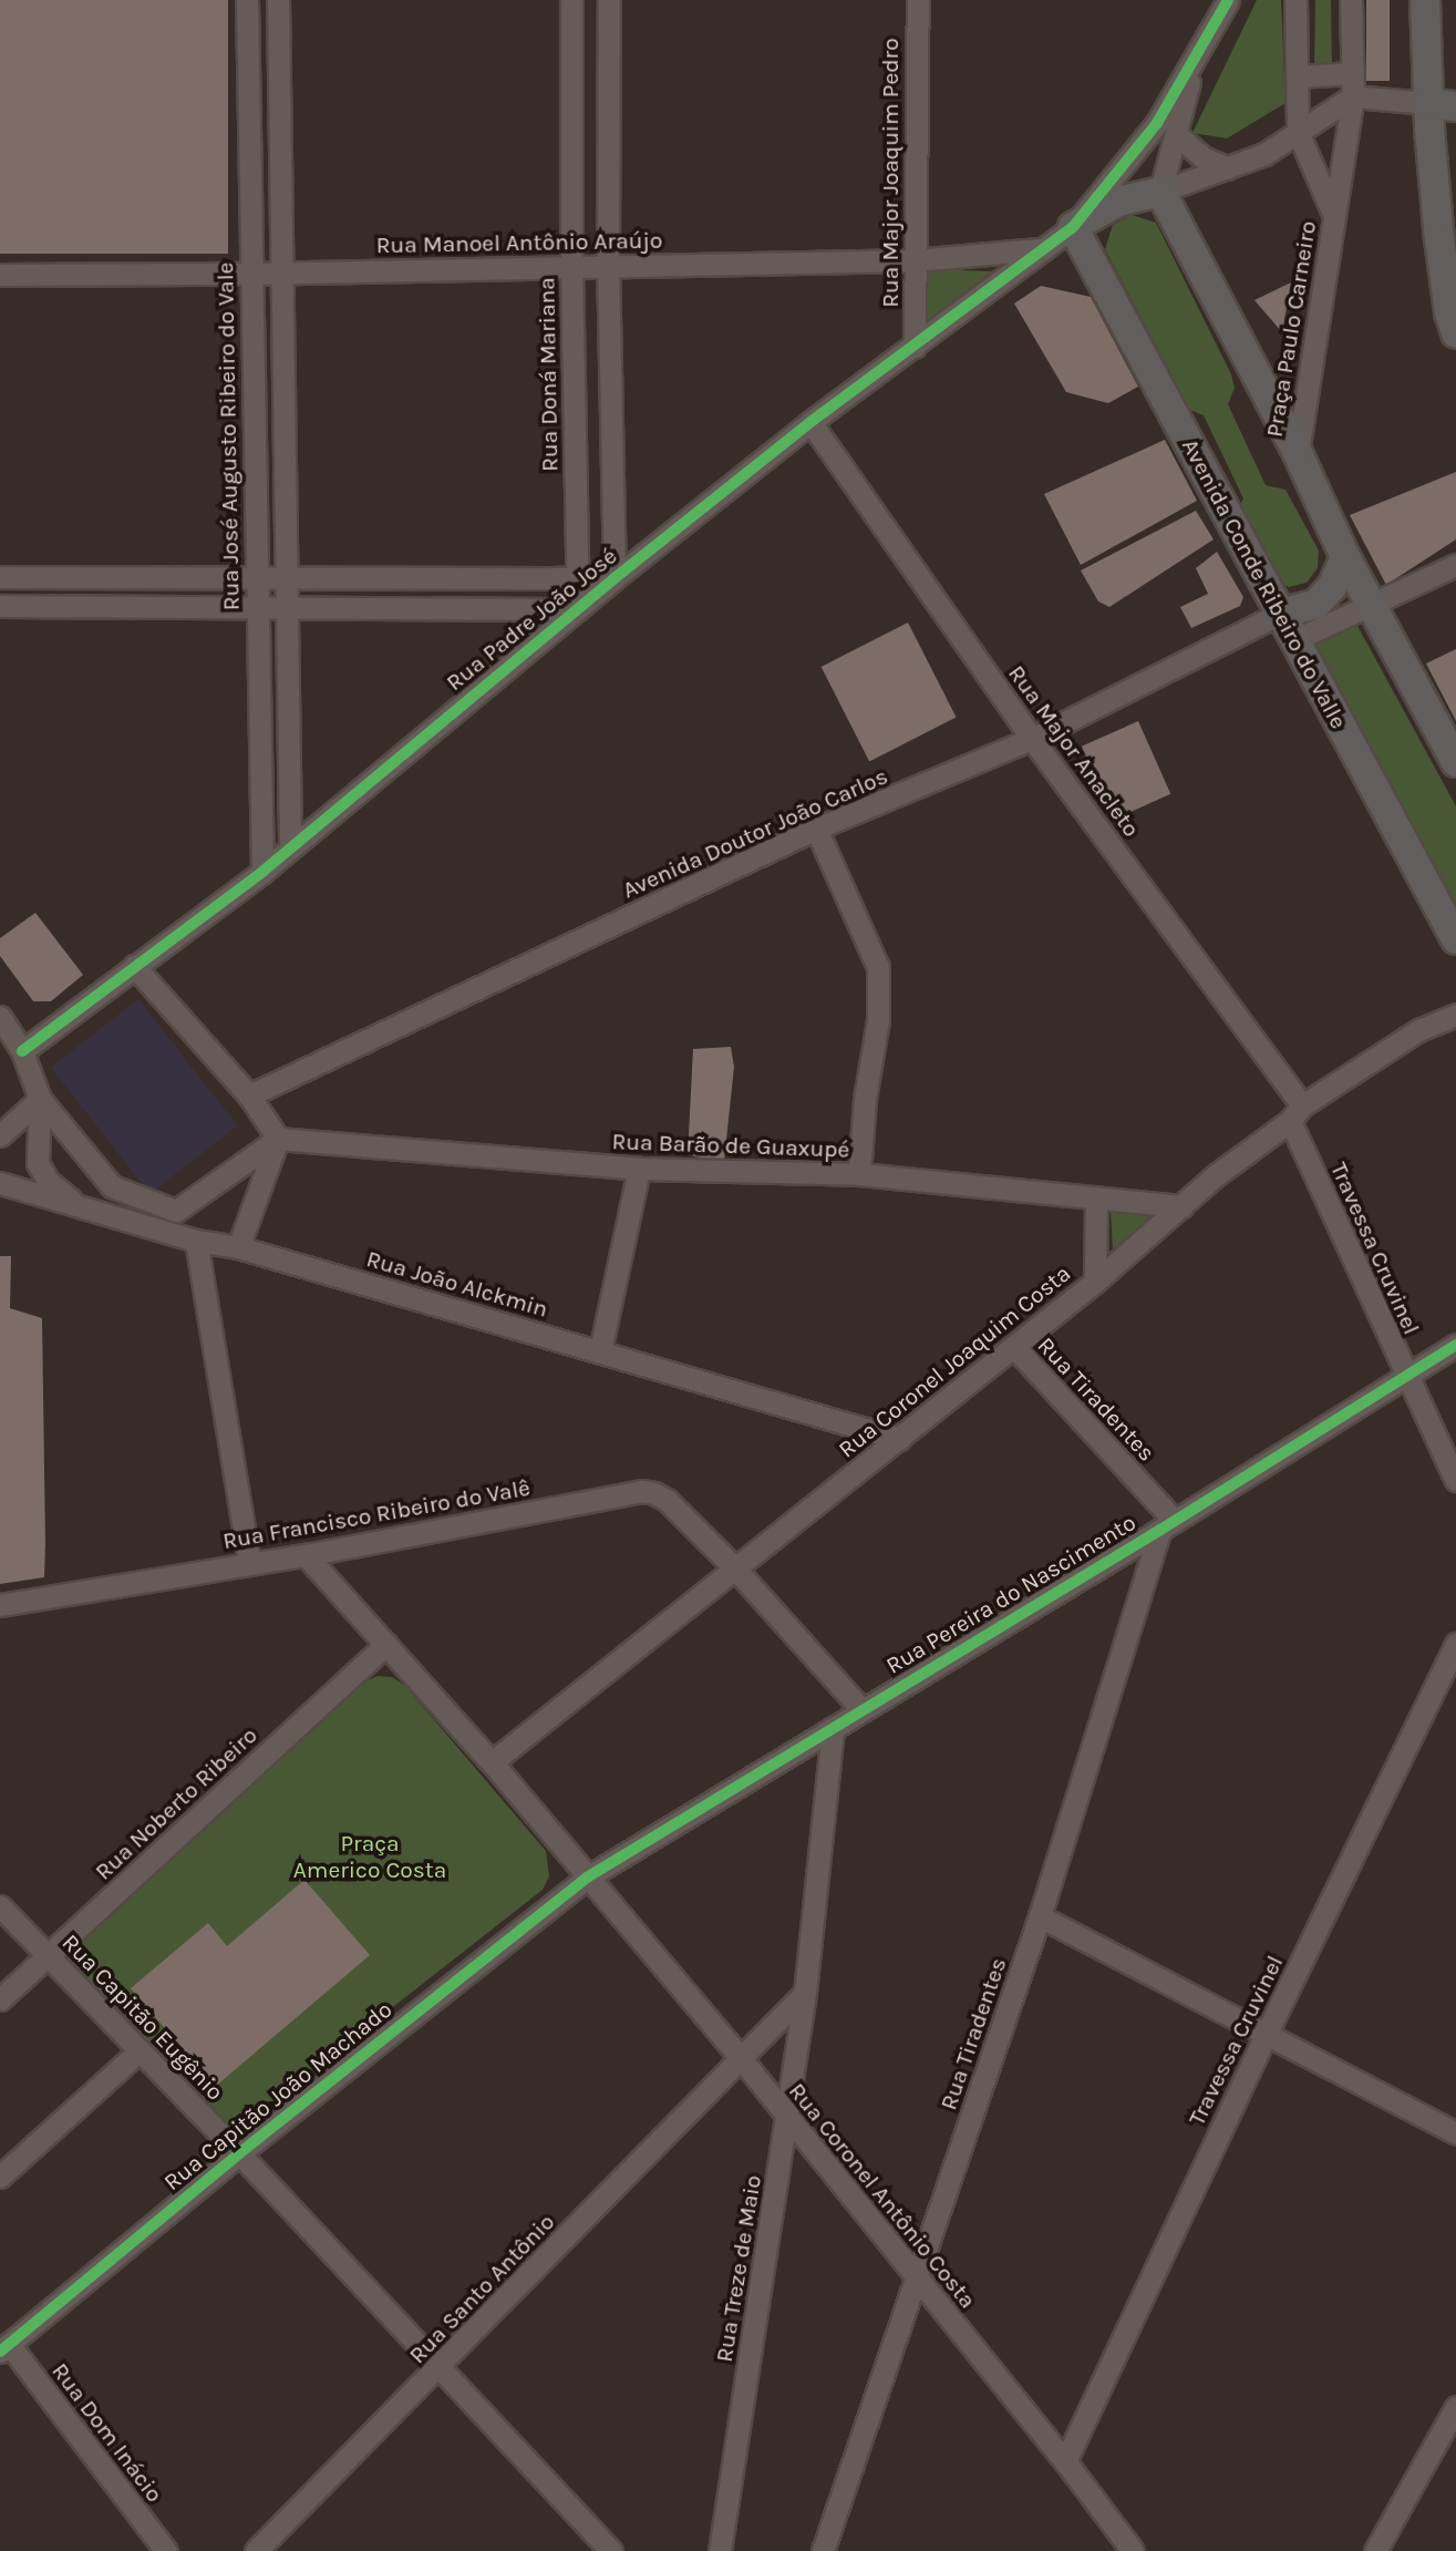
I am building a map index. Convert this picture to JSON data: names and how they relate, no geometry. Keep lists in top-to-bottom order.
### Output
{
  "streets": {
    "main road": ["Avenida Conde Ribeiro do Valle", "Rua Padre João José"],
    "street": [
      "Rua Major Joaquim Pedro",
      "Rua Manoel Antônio Araújo",
      "Praça Paulo Carneiro",
      "Rua Doná Mariana",
      "Rua José Augusto Ribeiro do Vale",
      "Rua Major Anacleto",
      "Avenida Doutor João Carlos",
      "Rua Barão de Guaxupé",
      "Travessa Cruvinel",
      "Rua João Alckmin",
      "Rua Coronel Joaquim Costa",
      "Rua Tiradentes",
      "Rua Francisco Ribeiro do Valê",
      "Rua Pereira do Nascimento",
      "Rua Noberto Ribeiro",
      "Rua Capitão Eugênio",
      "Rua Capitão João Machado",
      "Rua Coronel Antônio Costa",
      "Rua Treze de Maio",
      "Rua Santo Antônio",
      "Rua Dom Inácio"
    ]
  },
  "crossings": [
    ["Rua Major Joaquim Pedro", "Rua Manoel Antônio Araújo"],
    ["Rua Major Joaquim Pedro", "Rua Padre João José"],
    ["Rua Manoel Antônio Araújo", "Rua Doná Mariana"],
    ["Rua Manoel Antônio Araújo", "Rua José Augusto Ribeiro do Vale"],
    ["Rua Manoel Antônio Araújo", "Rua Padre João José"],
    ["Rua Doná Mariana", "Rua Padre João José"],
    ["Rua José Augusto Ribeiro do Vale", "Rua Padre João José"],
    ["Avenida Conde Ribeiro do Valle", "Rua Padre João José"],
    ["Avenida Conde Ribeiro do Valle", "Avenida Doutor João Carlos"],
    ["Rua Padre João José", "Rua Major Anacleto"],
    ["Rua Major Anacleto", "Avenida Doutor João Carlos"],
    ["Rua Major Anacleto", "Travessa Cruvinel"],
    ["Rua Major Anacleto", "Rua Coronel Joaquim Costa"],
    ["Rua Barão de Guaxupé", "Rua Coronel Joaquim Costa"],
    ["Travessa Cruvinel", "Rua Coronel Joaquim Costa"],
    ["Travessa Cruvinel", "Rua Pereira do Nascimento"],
    ["Travessa Cruvinel", "Rua Coronel Antônio Costa"],
    ["Rua João Alckmin", "Rua Coronel Joaquim Costa"],
    ["Rua Coronel Joaquim Costa", "Rua Tiradentes"],
    ["Rua Coronel Joaquim Costa", "Rua Francisco Ribeiro do Valê"],
    ["Rua Tiradentes", "Rua Pereira do Nascimento"],
    ["Rua Tiradentes", "Rua Coronel Antônio Costa"],
    ["Rua Francisco Ribeiro do Valê", "Rua Pereira do Nascimento"],
    ["Rua Pereira do Nascimento", "Rua Capitão João Machado"],
    ["Rua Pereira do Nascimento", "Rua Coronel Antônio Costa"],
    ["Rua Pereira do Nascimento", "Rua Treze de Maio"],
    ["Rua Noberto Ribeiro", "Rua Capitão Eugênio"],
    ["Rua Capitão Eugênio", "Rua Capitão João Machado"],
    ["Rua Capitão Eugênio", "Rua Santo Antônio"],
    ["Rua Capitão João Machado", "Rua Coronel Antônio Costa"],
    ["Rua Capitão João Machado", "Rua Dom Inácio"],
    ["Rua Coronel Antônio Costa", "Rua Treze de Maio"],
    ["Rua Coronel Antônio Costa", "Rua Santo Antônio"]
  ],
  "parks": ["Praça Americo Costa"]
}
